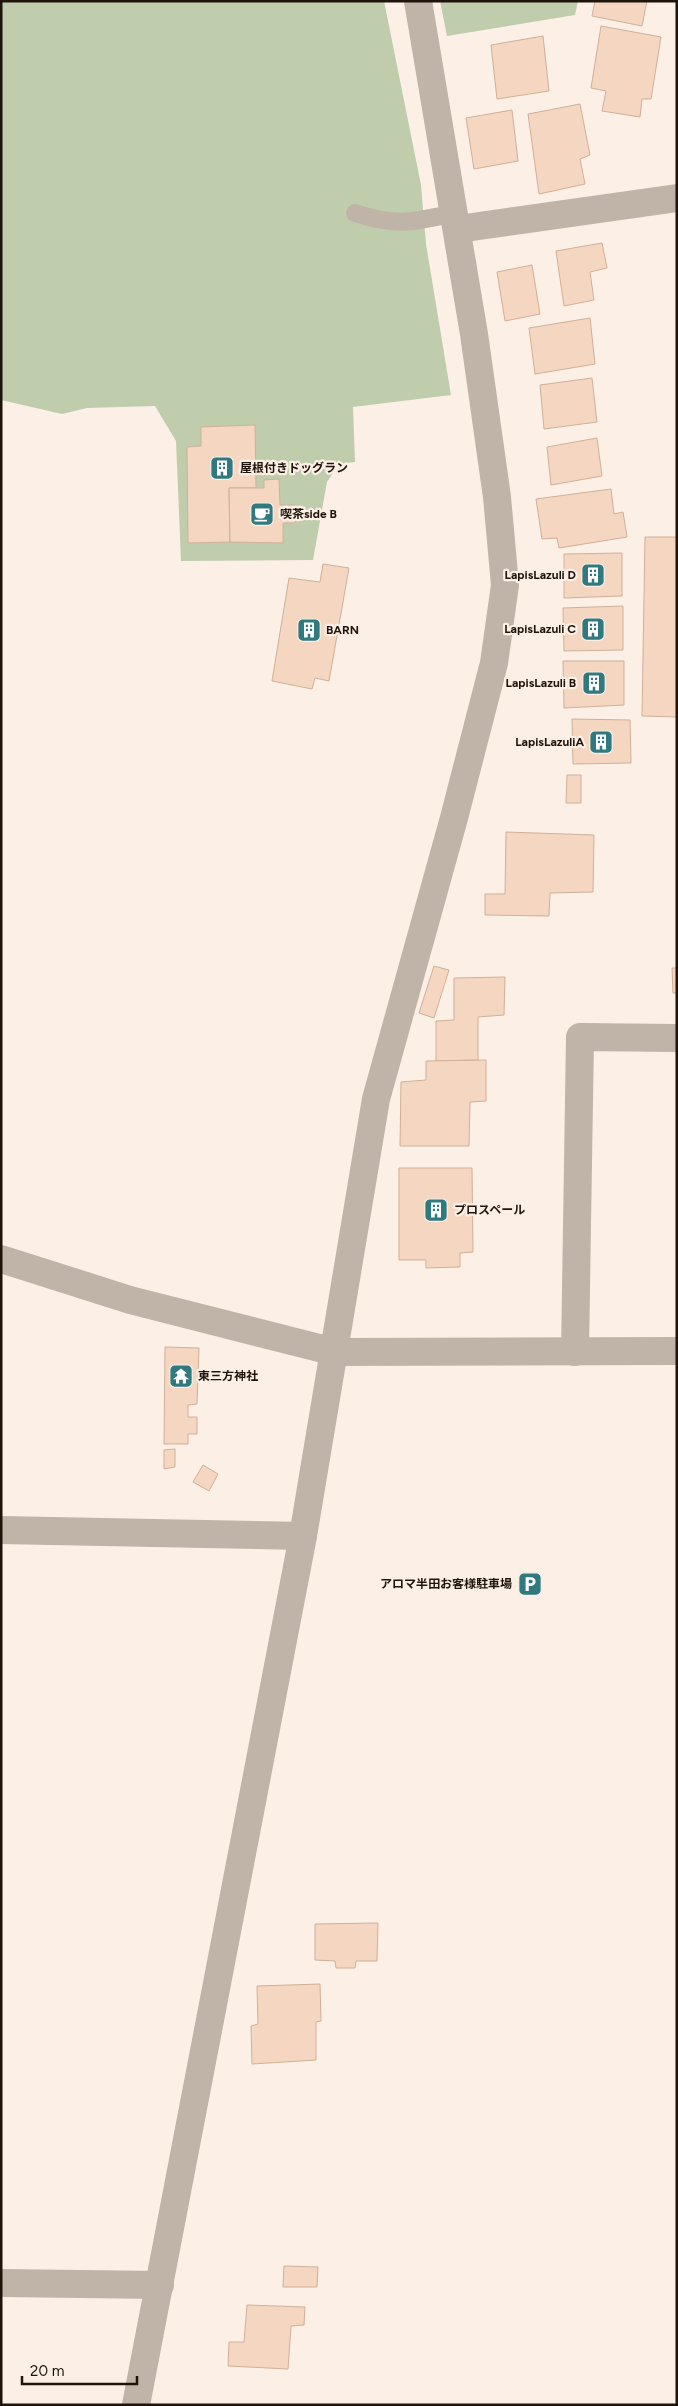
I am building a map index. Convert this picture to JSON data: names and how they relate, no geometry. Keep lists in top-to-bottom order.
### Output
{
  "places": {
    "building": [
      "屋根付きドッグラン",
      "LapisLazuli D",
      "LapisLazuli C",
      "BARN",
      "LapisLazuli B",
      "LapisLazuliA",
      "プロスペール"
    ],
    "cafe": ["喫茶side B"],
    "temple": ["東三方神社"],
    "parking": ["アロマ半田お客様駐車場"]
  },
  "scale_bar": "20 m"
}
